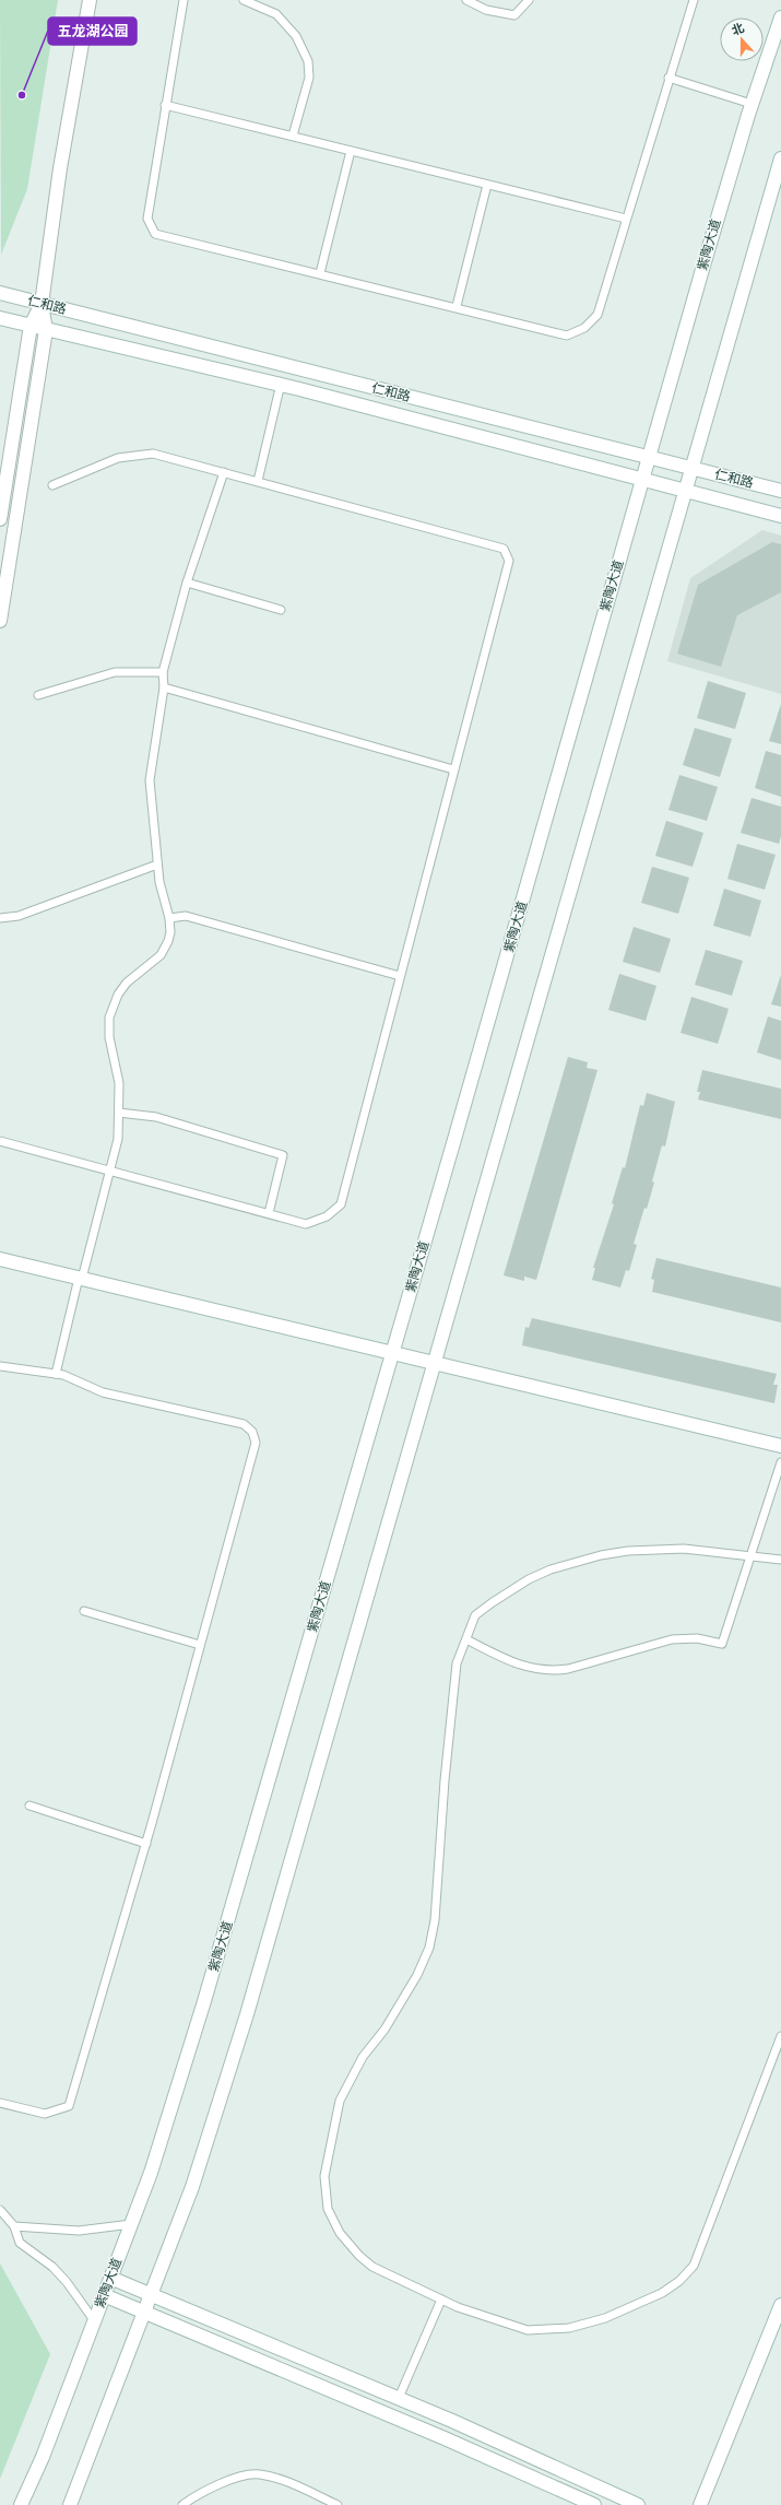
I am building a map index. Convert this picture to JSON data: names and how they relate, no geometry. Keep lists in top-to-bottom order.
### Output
{
  "streets": {
    "main road": ["紫陶大道", "仁和路"]
  },
  "crossings": [
    ["紫陶大道", "仁和路"]
  ],
  "places": ["五龙湖公园"],
  "north": "top"
}
